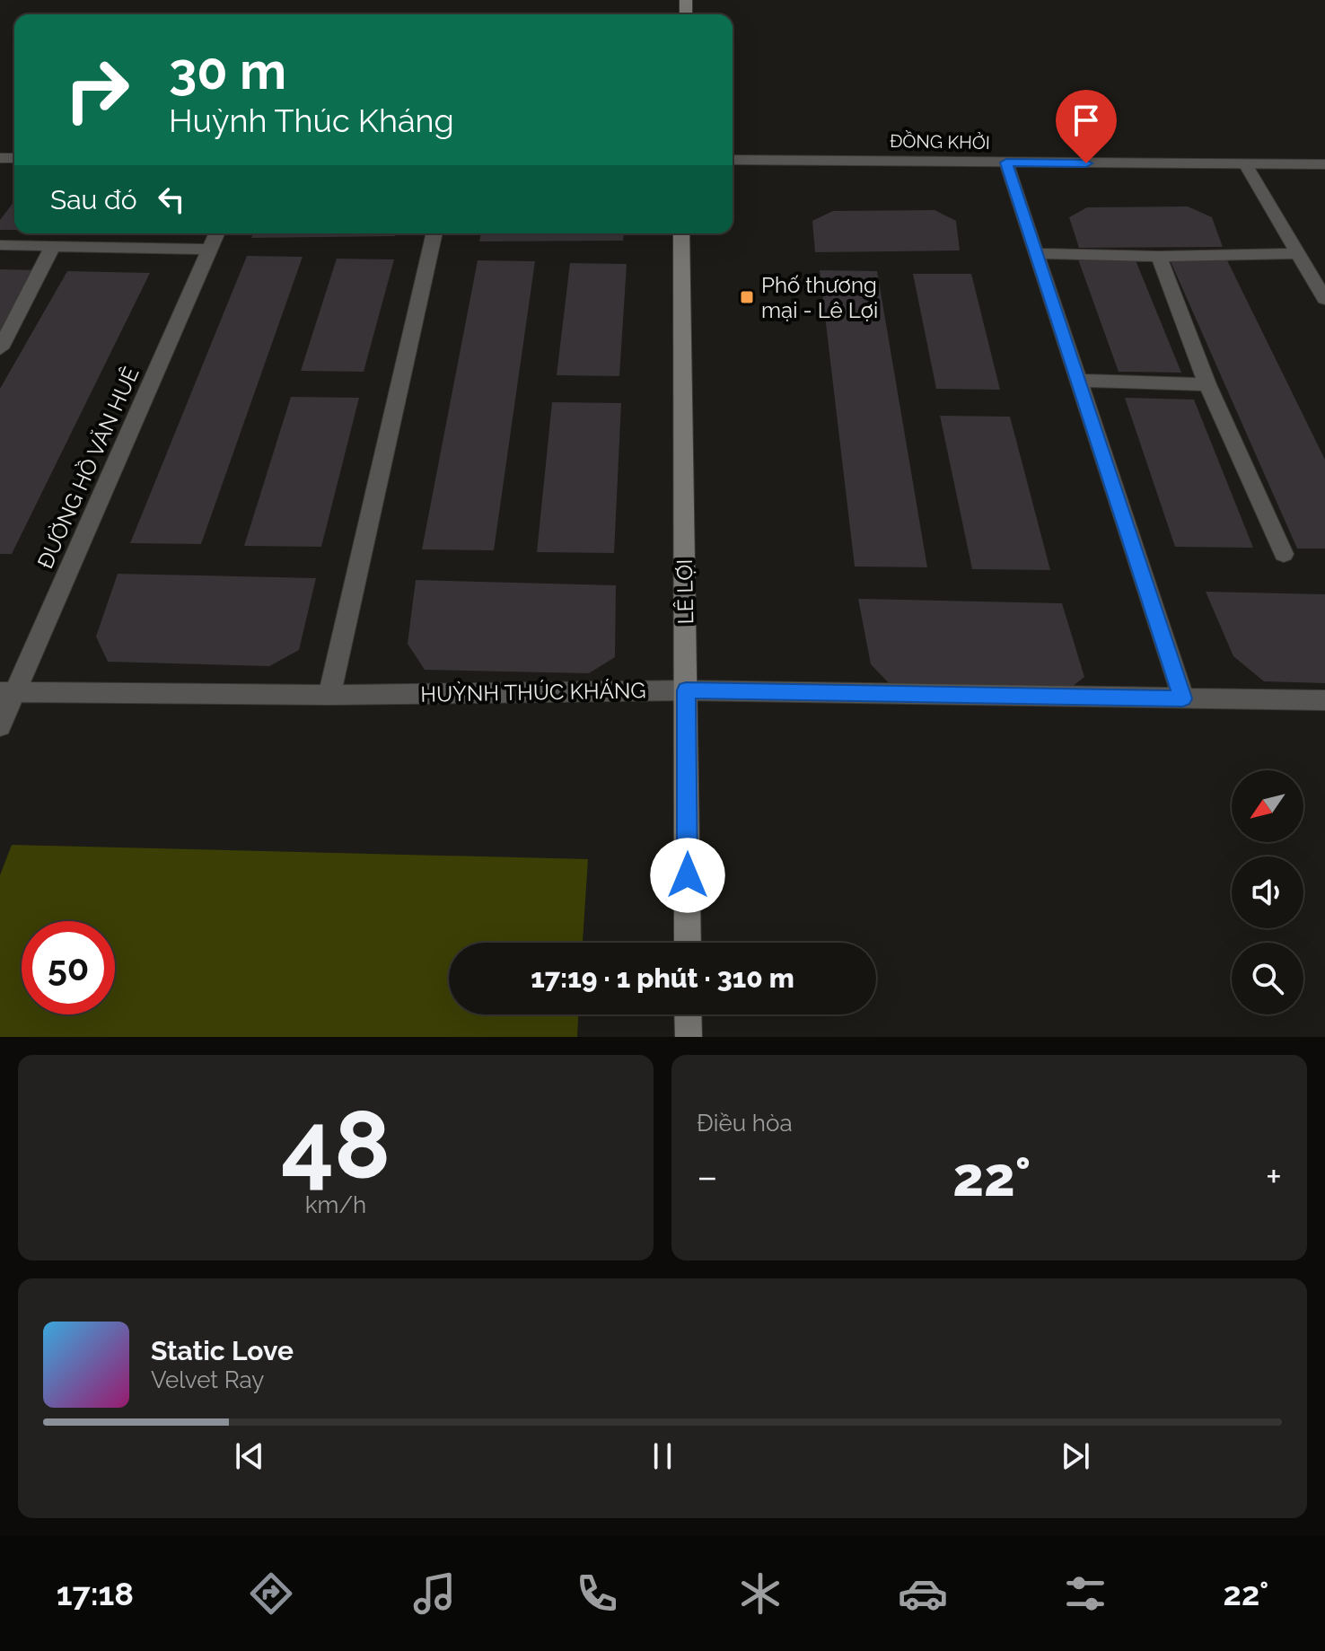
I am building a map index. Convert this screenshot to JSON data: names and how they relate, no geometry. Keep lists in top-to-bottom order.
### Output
{
  "streets": {
    "main road": ["LÊ LỢI"],
    "street": ["ĐỒNG KHỞI", "ĐƯỜNG HỒ VĂN HUÊ", "HUỲNH THÚC KHÁNG"]
  },
  "crossings": [
    ["ĐƯỜNG HỒ VĂN HUÊ", "HUỲNH THÚC KHÁNG"],
    ["LÊ LỢI", "HUỲNH THÚC KHÁNG"]
  ],
  "places": {
    "transit": ["Phố thương mại - Lê Lợi"]
  },
  "north": "bottom left",
  "page": {
    "turn": ["30 m", "Huỳnh Thúc Kháng"],
    "then": "Sau đó",
    "limit": "50",
    "trip": "17:19 · 1 phút · 310 m",
    "tile": [
      ["48", "km/h"],
      "Điều hòa"
    ],
    "heat": ["−", "22°", "+"],
    "song": ["Static Love", "Velvet Ray"],
    "tabs": ["17:18", "22°"]
  }
}
